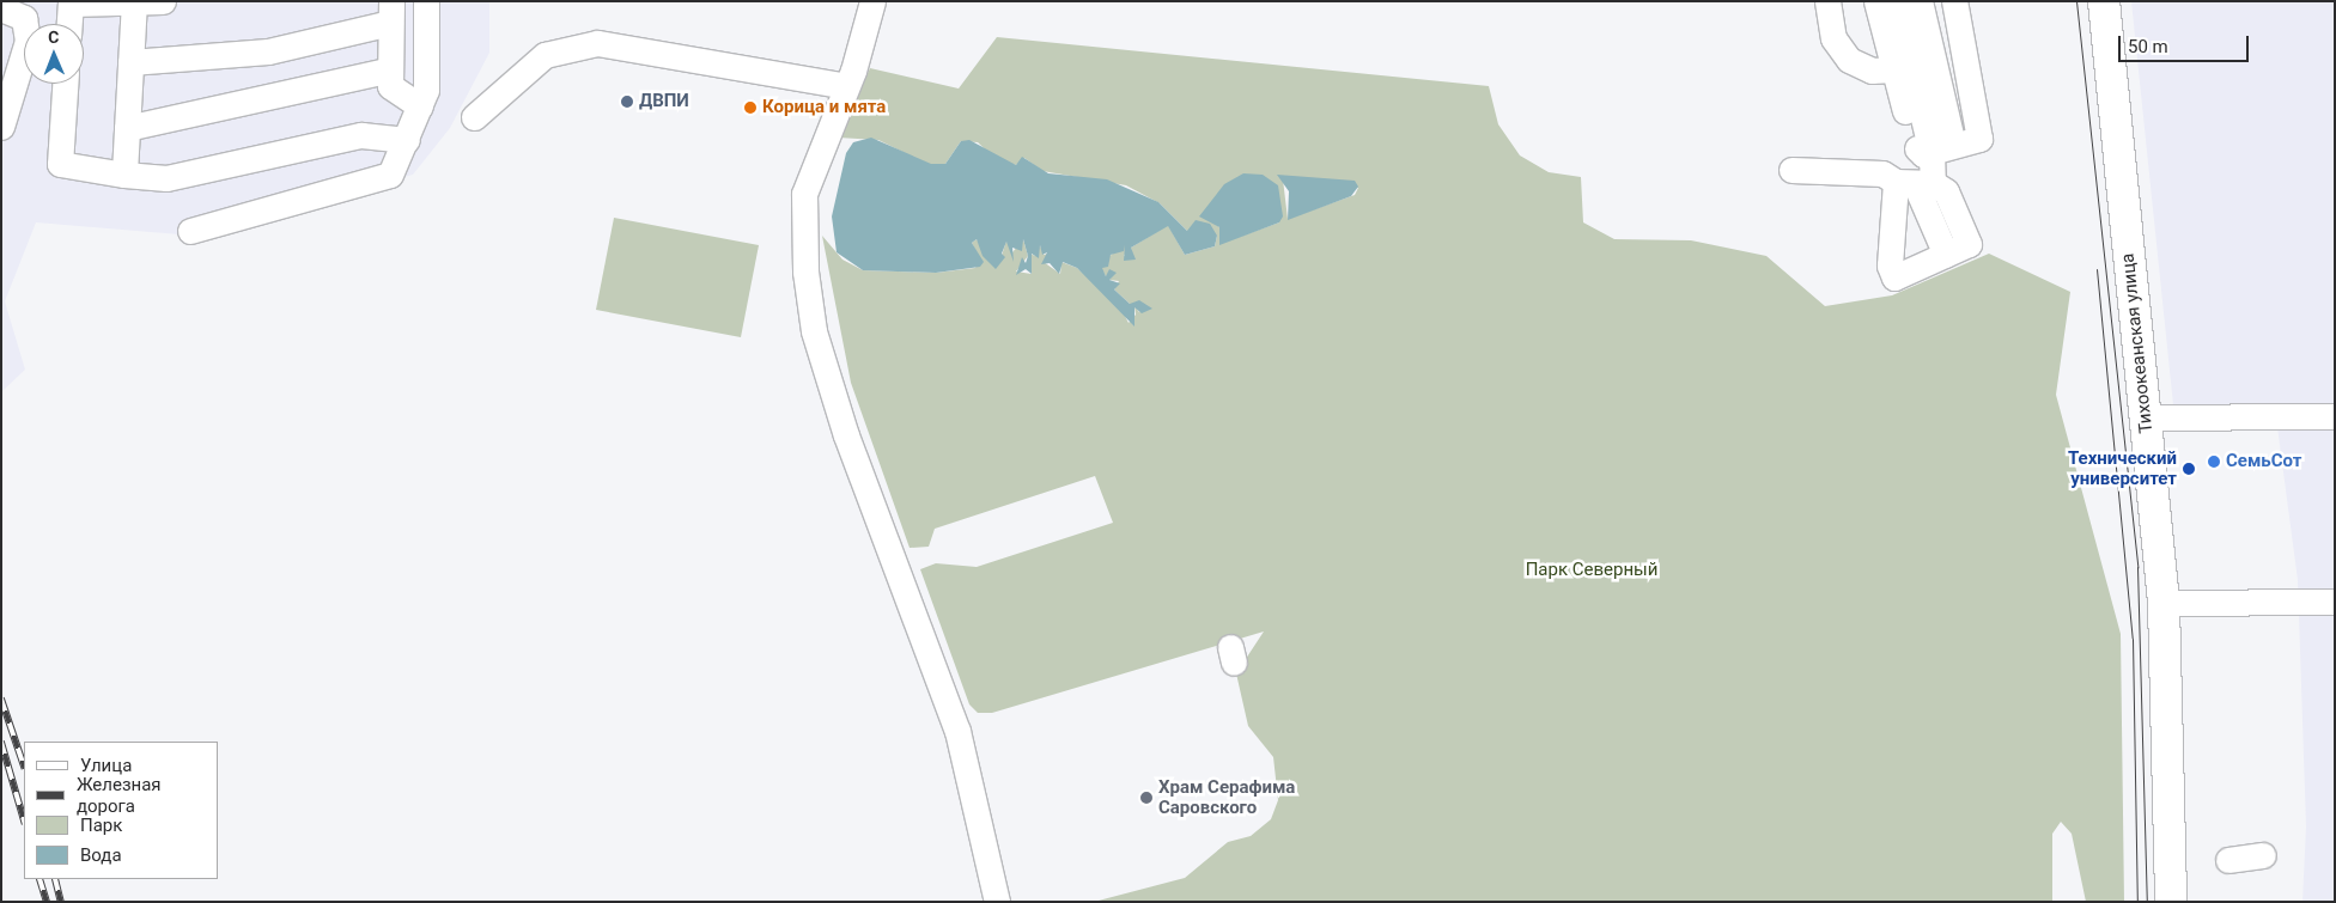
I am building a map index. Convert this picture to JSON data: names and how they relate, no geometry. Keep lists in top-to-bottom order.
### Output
{
  "streets": {
    "main road": ["Тихоокеанская улица"]
  },
  "parks": ["Парк Северный"],
  "places": [
    "ДВПИ",
    "Корица и мята",
    "СемьСот",
    "Технический университет",
    "Храм Серафима Саровского"
  ],
  "legend": [
    "Улица",
    "Железная дорога",
    "Парк",
    "Вода"
  ],
  "scale_bar": "50 m",
  "north": "top"
}
